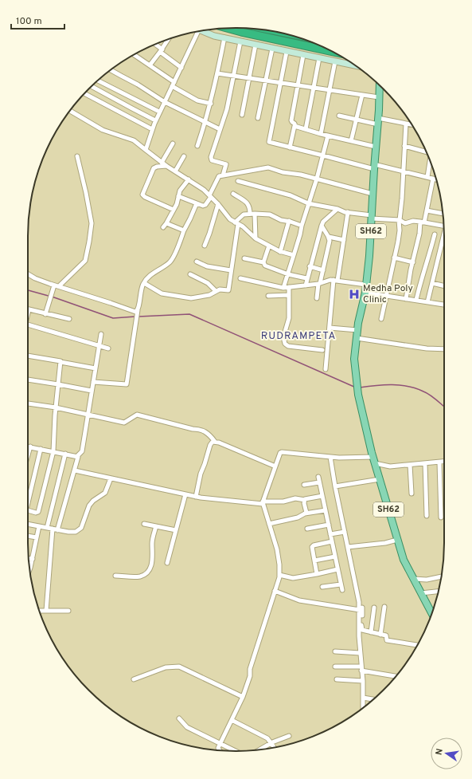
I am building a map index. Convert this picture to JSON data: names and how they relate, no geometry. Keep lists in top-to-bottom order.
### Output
{
  "streets": {
    "main road": ["SH62"]
  },
  "districts": ["RUDRAMPETA"],
  "places": {
    "hospital": ["Medha Poly Clinic"]
  },
  "scale_bar": "100 m",
  "north": "left"
}
